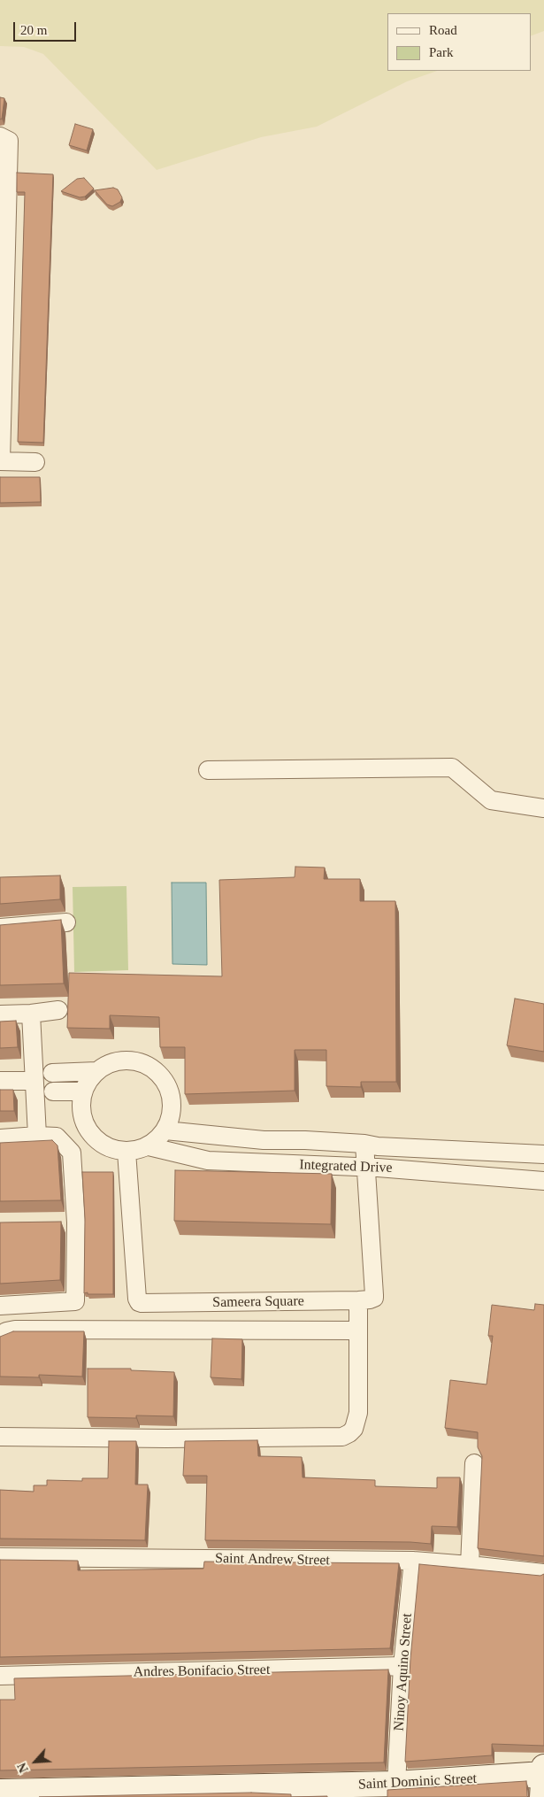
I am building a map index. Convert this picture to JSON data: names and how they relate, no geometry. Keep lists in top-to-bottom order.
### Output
{
  "streets": {
    "street": [
      "Integrated Drive",
      "Sameera Square",
      "Saint Andrew Street",
      "Andres Bonifacio Street",
      "Ninoy Aquino Street",
      "Saint Dominic Street"
    ]
  },
  "crossings": [
    ["Integrated Drive", "Sameera Square"],
    ["Saint Andrew Street", "Ninoy Aquino Street"],
    ["Andres Bonifacio Street", "Ninoy Aquino Street"],
    ["Ninoy Aquino Street", "Saint Dominic Street"]
  ],
  "legend": ["Road", "Park"],
  "scale_bar": "20 m",
  "north": "bottom left"
}
